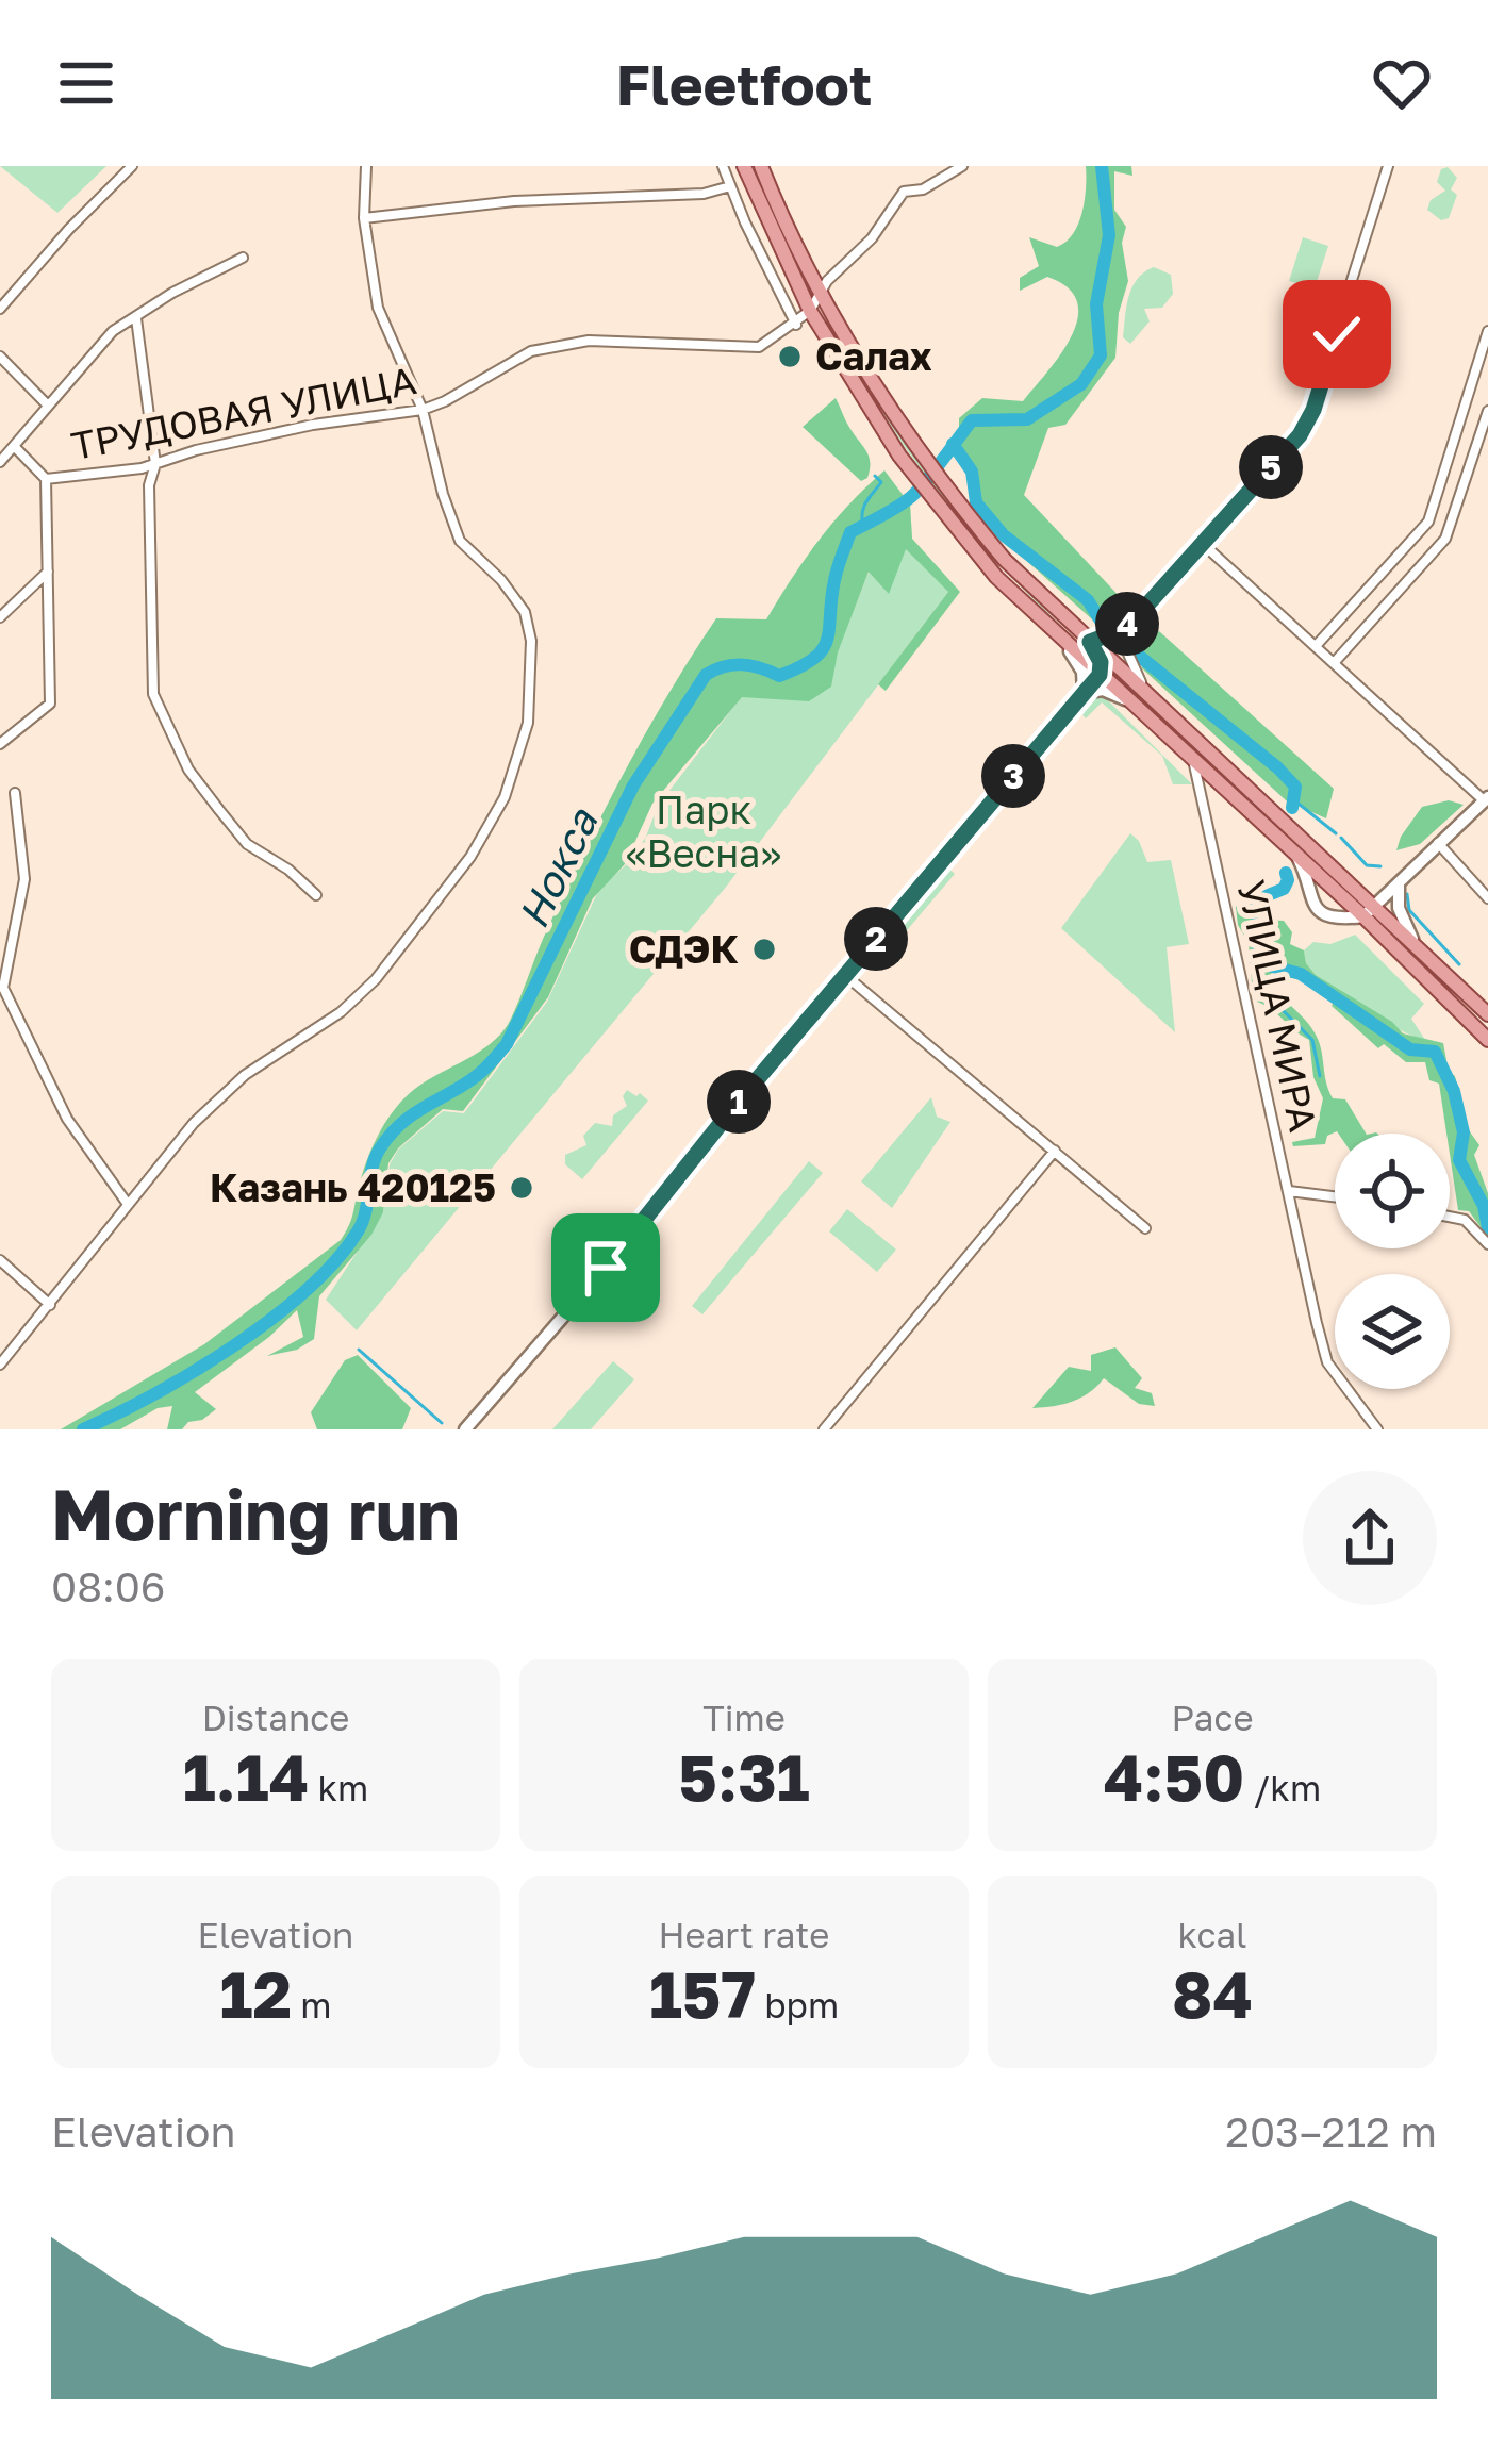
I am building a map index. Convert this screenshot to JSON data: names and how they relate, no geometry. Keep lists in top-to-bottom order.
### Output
{
  "streets": {
    "street": ["ТРУДОВАЯ УЛИЦА", "УЛИЦА МИРА"]
  },
  "water": ["Нокса"],
  "parks": ["Парк «Весна»"],
  "places": ["Салах", "СДЭК", "Казань 420125"],
  "page": {
    "header": "Fleetfoot",
    "pins": [
      "5",
      "4",
      "3",
      "2",
      "1"
    ],
    "heading": ["Morning run", "08:06"],
    "stats": [
      ["Distance", "1.14 km"],
      ["Time", "5:31"],
      ["Pace", "4:50 /km"],
      ["Elevation", "12 m"],
      ["Heart rate", "157 bpm"],
      ["kcal", "84"]
    ],
    "chart": ["Elevation", "203–212 m"]
  }
}
